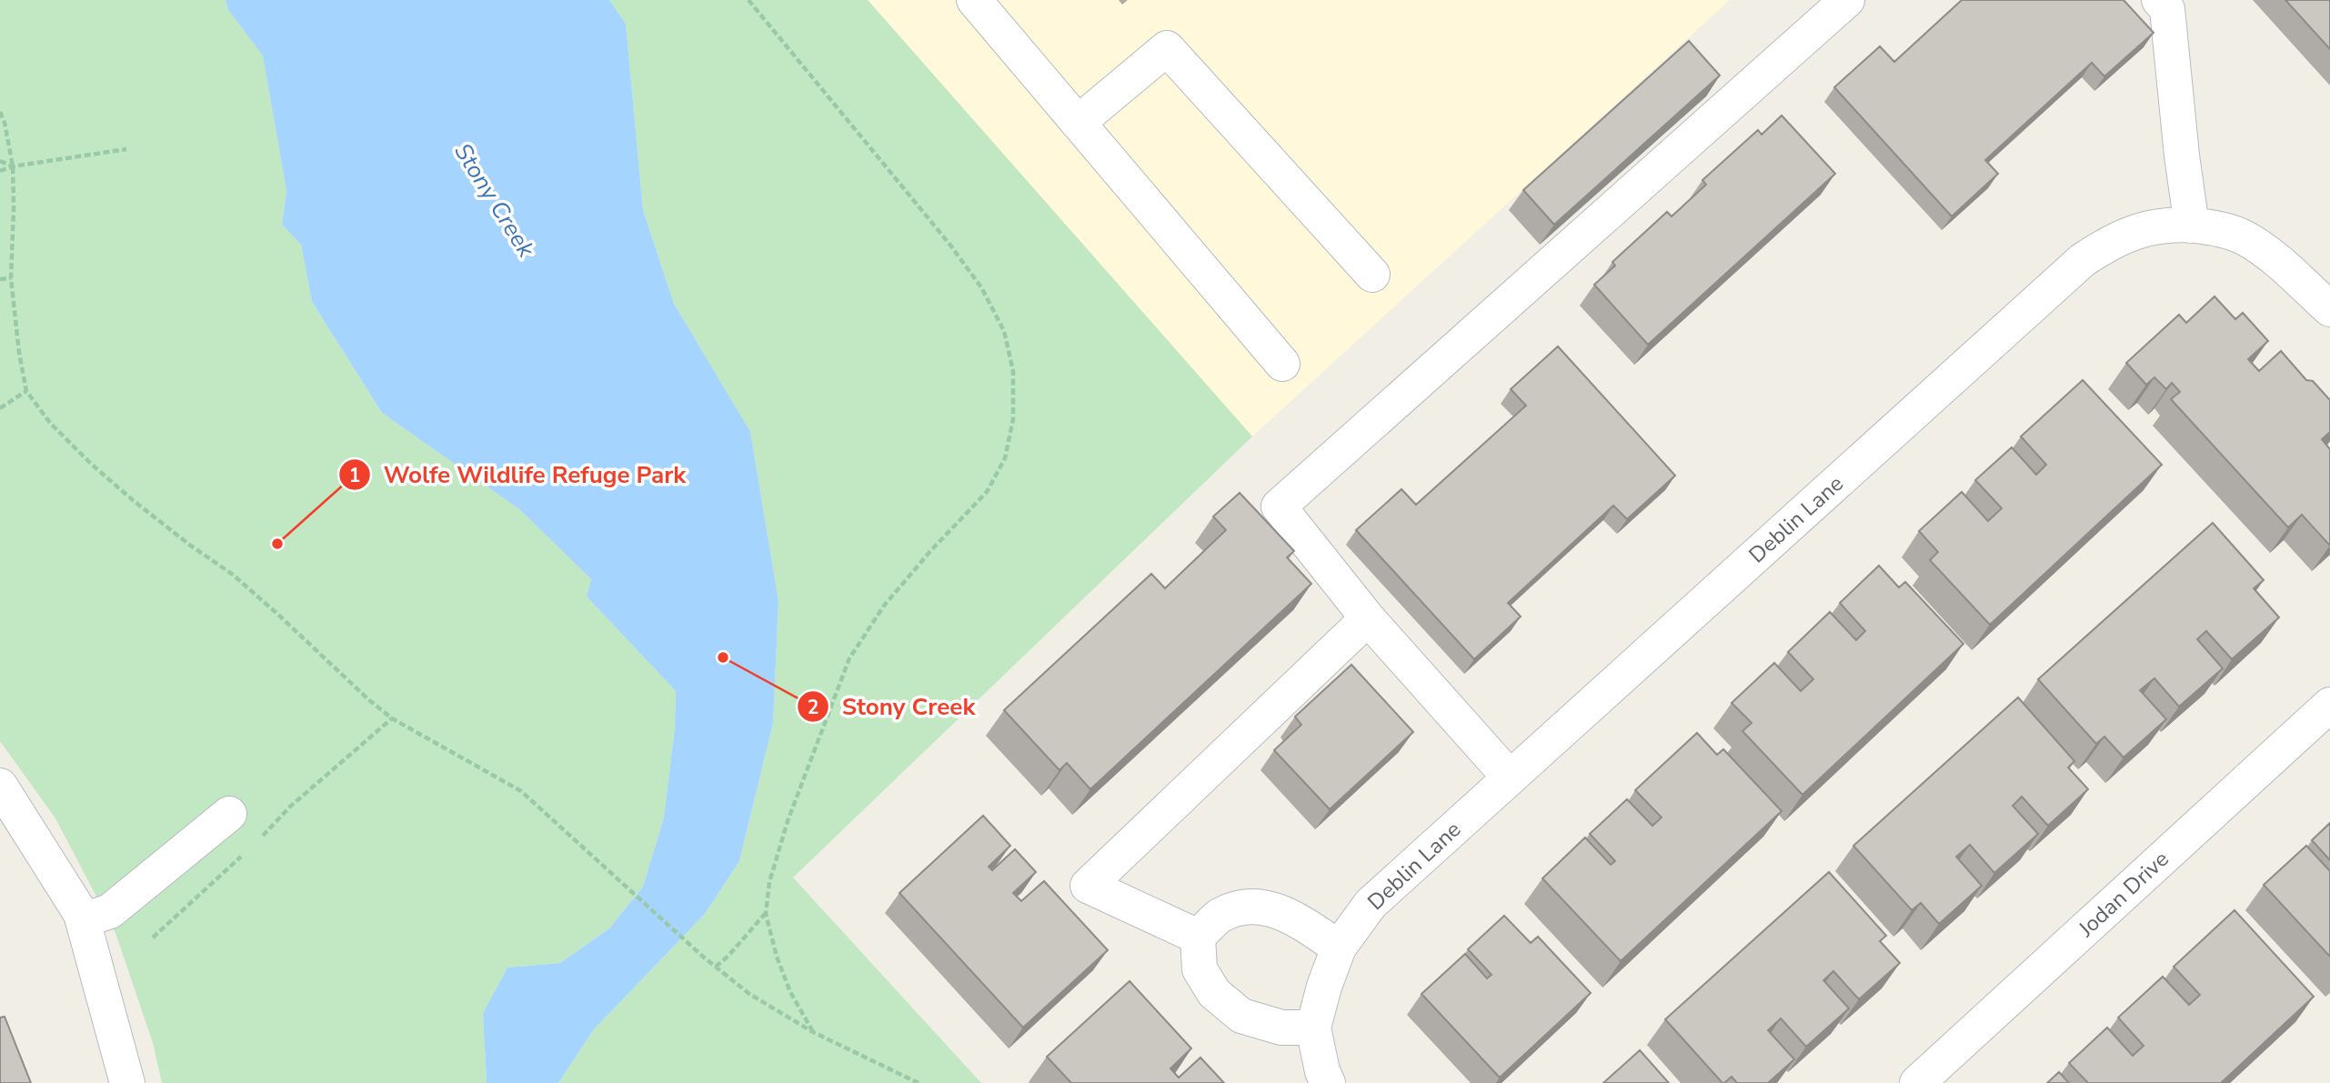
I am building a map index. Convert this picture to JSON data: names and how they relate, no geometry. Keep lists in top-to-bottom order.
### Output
{
  "streets": {
    "street": ["Deblin Lane", "Jodan Drive"]
  },
  "water": ["Stony Creek"],
  "places": ["Wolfe Wildlife Refuge Park", "Stony Creek"]
}
